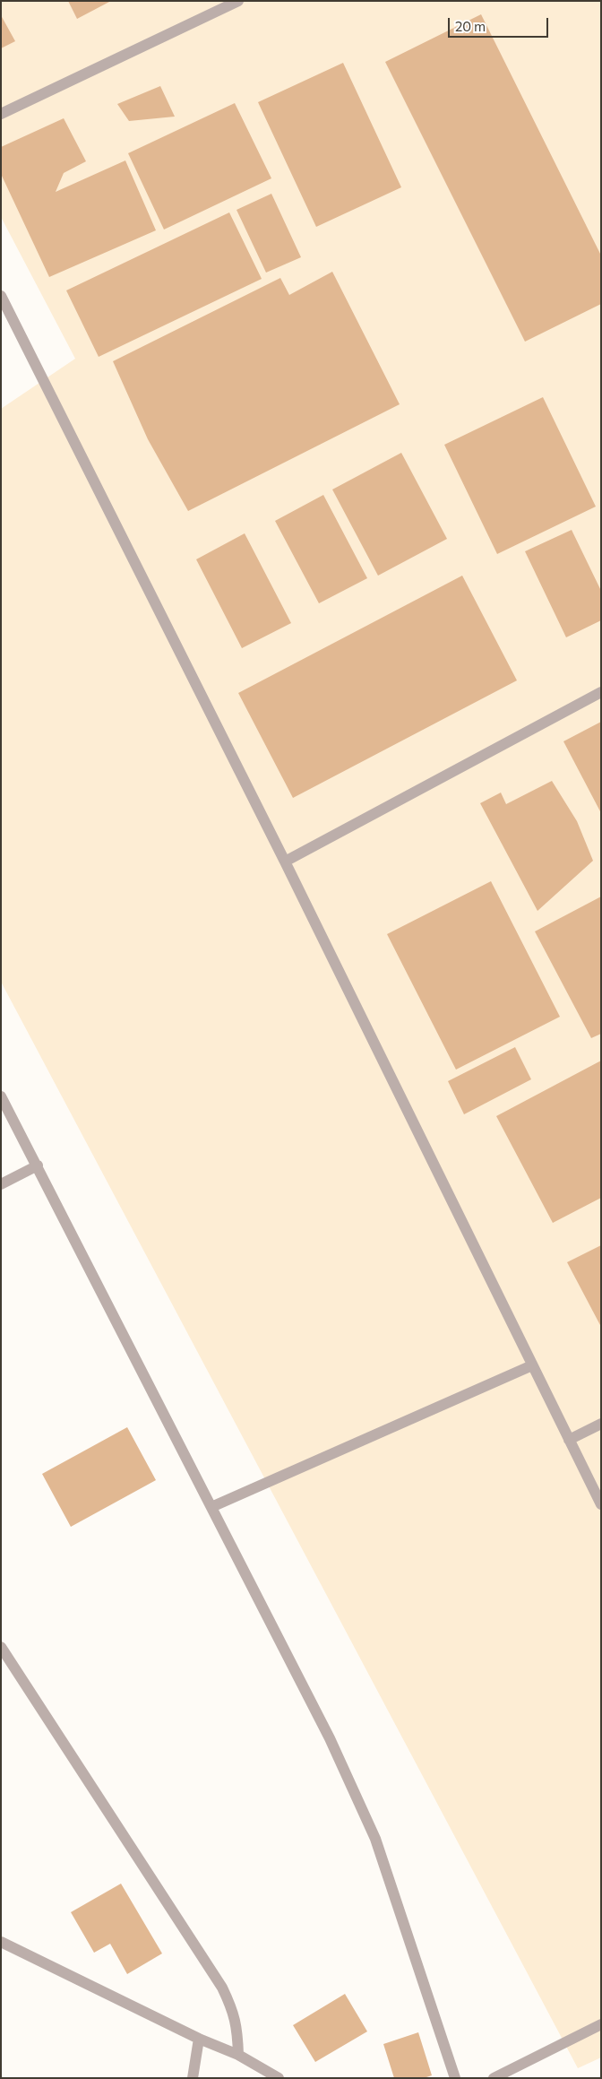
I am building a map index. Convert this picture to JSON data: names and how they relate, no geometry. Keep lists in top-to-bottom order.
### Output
{
  "scale_bar": "20 m"
}
